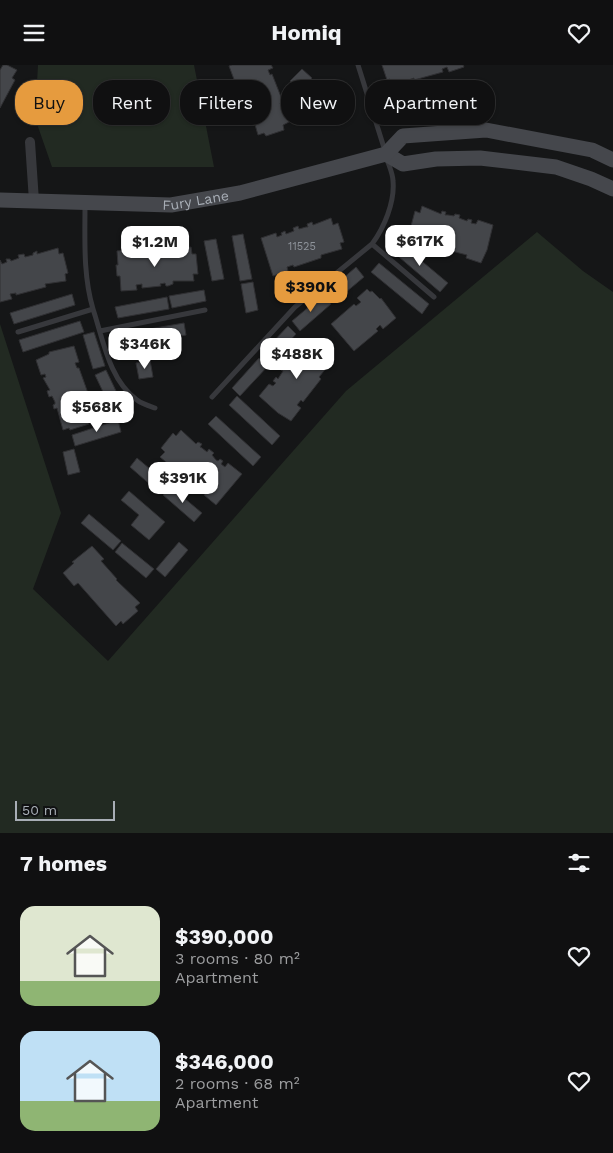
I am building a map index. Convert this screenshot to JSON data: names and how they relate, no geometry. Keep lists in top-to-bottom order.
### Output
{
  "streets": {
    "main road": ["Fury Lane"]
  },
  "house_numbers": ["11525"],
  "scale_bar": "50 m",
  "page": {
    "header": "Homiq",
    "chip": [
      "Buy",
      "Rent",
      "Filters",
      "New",
      "Apartment"
    ],
    "price": [
      "$617K",
      "$1.2M",
      "$390K",
      "$346K",
      "$488K",
      "$568K",
      "$391K"
    ],
    "scale": "50 m",
    "heading": "7 homes",
    "list": [
      {
        "name": "$390,000",
        "note": "3 rooms · 80 m² · Apartment"
      },
      {
        "name": "$346,000",
        "note": "2 rooms · 68 m² · Apartment"
      }
    ]
  }
}
